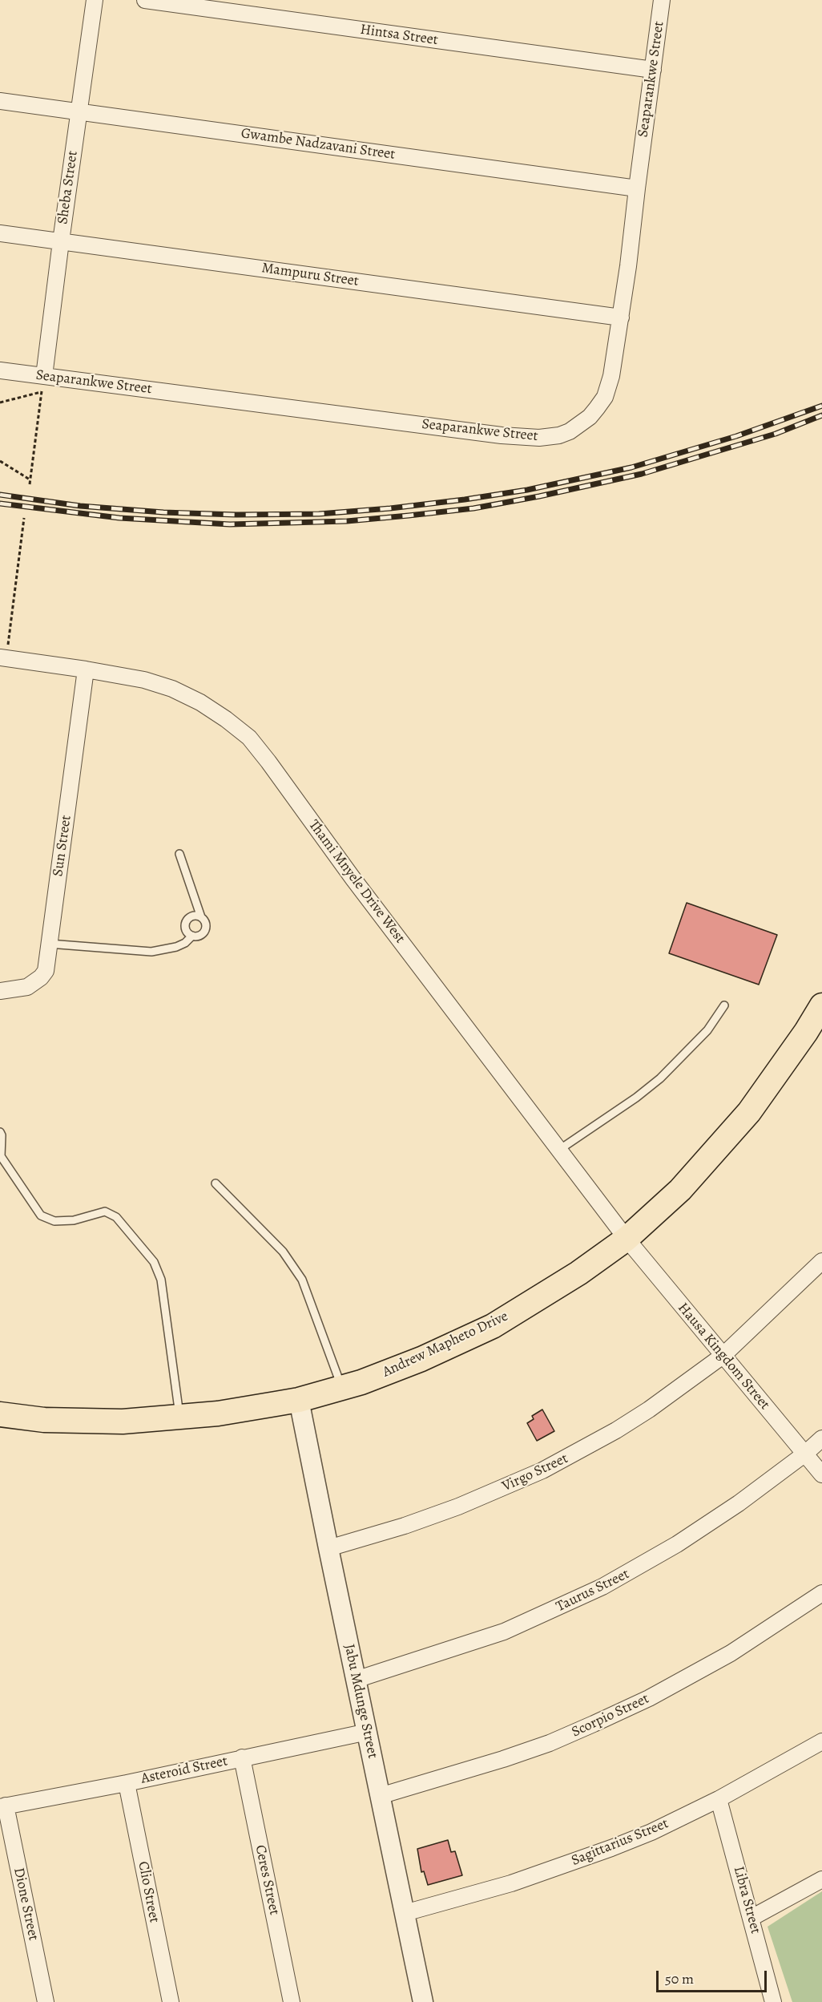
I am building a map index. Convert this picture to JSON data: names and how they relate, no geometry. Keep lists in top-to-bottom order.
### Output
{
  "streets": {
    "main road": ["Andrew Mapheto Drive"],
    "street": [
      "Hintsa Street",
      "Seaparankwe Street",
      "Gwambe Nadzavani Street",
      "Sheba Street",
      "Mampuru Street",
      "Sun Street",
      "Thami Mnyele Drive West",
      "Hausa Kingdom Street",
      "Virgo Street",
      "Taurus Street",
      "Jabu Mdunge Street",
      "Scorpio Street",
      "Asteroid Street",
      "Sagittarius Street",
      "Ceres Street",
      "Clio Street",
      "Libra Street",
      "Dione Street"
    ]
  },
  "crossings": [
    ["Hintsa Street", "Seaparankwe Street"],
    ["Seaparankwe Street", "Gwambe Nadzavani Street"],
    ["Seaparankwe Street", "Sheba Street"],
    ["Seaparankwe Street", "Mampuru Street"],
    ["Gwambe Nadzavani Street", "Sheba Street"],
    ["Sheba Street", "Mampuru Street"],
    ["Sun Street", "Thami Mnyele Drive West"],
    ["Thami Mnyele Drive West", "Andrew Mapheto Drive"],
    ["Thami Mnyele Drive West", "Hausa Kingdom Street"],
    ["Andrew Mapheto Drive", "Hausa Kingdom Street"],
    ["Andrew Mapheto Drive", "Jabu Mdunge Street"],
    ["Hausa Kingdom Street", "Virgo Street"],
    ["Hausa Kingdom Street", "Taurus Street"],
    ["Virgo Street", "Jabu Mdunge Street"],
    ["Taurus Street", "Jabu Mdunge Street"],
    ["Jabu Mdunge Street", "Scorpio Street"],
    ["Jabu Mdunge Street", "Asteroid Street"],
    ["Jabu Mdunge Street", "Sagittarius Street"],
    ["Asteroid Street", "Ceres Street"],
    ["Asteroid Street", "Clio Street"],
    ["Asteroid Street", "Dione Street"],
    ["Sagittarius Street", "Libra Street"]
  ],
  "scale_bar": "50 m"
}
